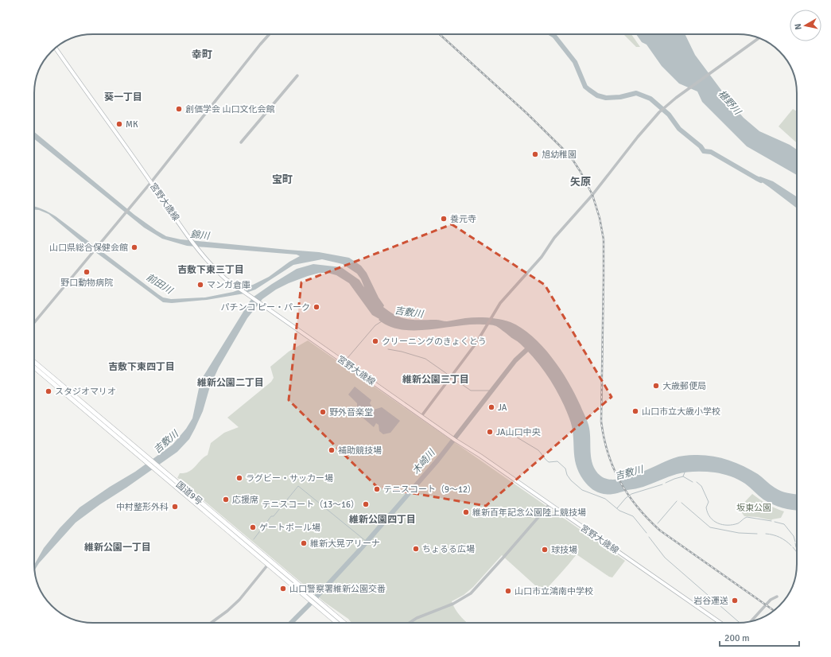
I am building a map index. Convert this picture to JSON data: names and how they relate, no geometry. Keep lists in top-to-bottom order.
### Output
{
  "streets": {
    "highway": ["国道9号"],
    "main road": ["宮野大歳線"]
  },
  "districts": [
    "幸町",
    "葵一丁目",
    "宝町",
    "矢原",
    "吉敷下東三丁目",
    "吉敷下東四丁目",
    "維新公園三丁目",
    "維新公園二丁目",
    "維新公園四丁目",
    "維新公園一丁目"
  ],
  "water": [
    "椹野川",
    "錦川",
    "前田川",
    "吉敷川",
    "木崎川"
  ],
  "parks": ["坂東公園"],
  "places": [
    "創価学会 山口文化会館",
    "MK",
    "旭幼稚園",
    "養元寺",
    "山口県総合保健会館",
    "野口動物病院",
    "マンガ倉庫",
    "パチンコ ピー・パーク",
    "クリーニングのきょくとう",
    "大歳郵便局",
    "スタジオマリオ",
    "JA",
    "山口市立大歳小学校",
    "野外音楽堂",
    "JA山口中央",
    "補助競技場",
    "ラグビー・サッカー場",
    "テニスコート（9～12）",
    "応援席",
    "テニスコート（13～16）",
    "中村整形外科",
    "維新百年記念公園陸上競技場",
    "ゲートボール場",
    "維新大晃アリーナ",
    "ちょるる広場",
    "球技場",
    "山口警察署維新公園交番",
    "山口市立鴻南中学校",
    "岩谷運送"
  ],
  "scale_bar": "200 m",
  "north": "left"
}
